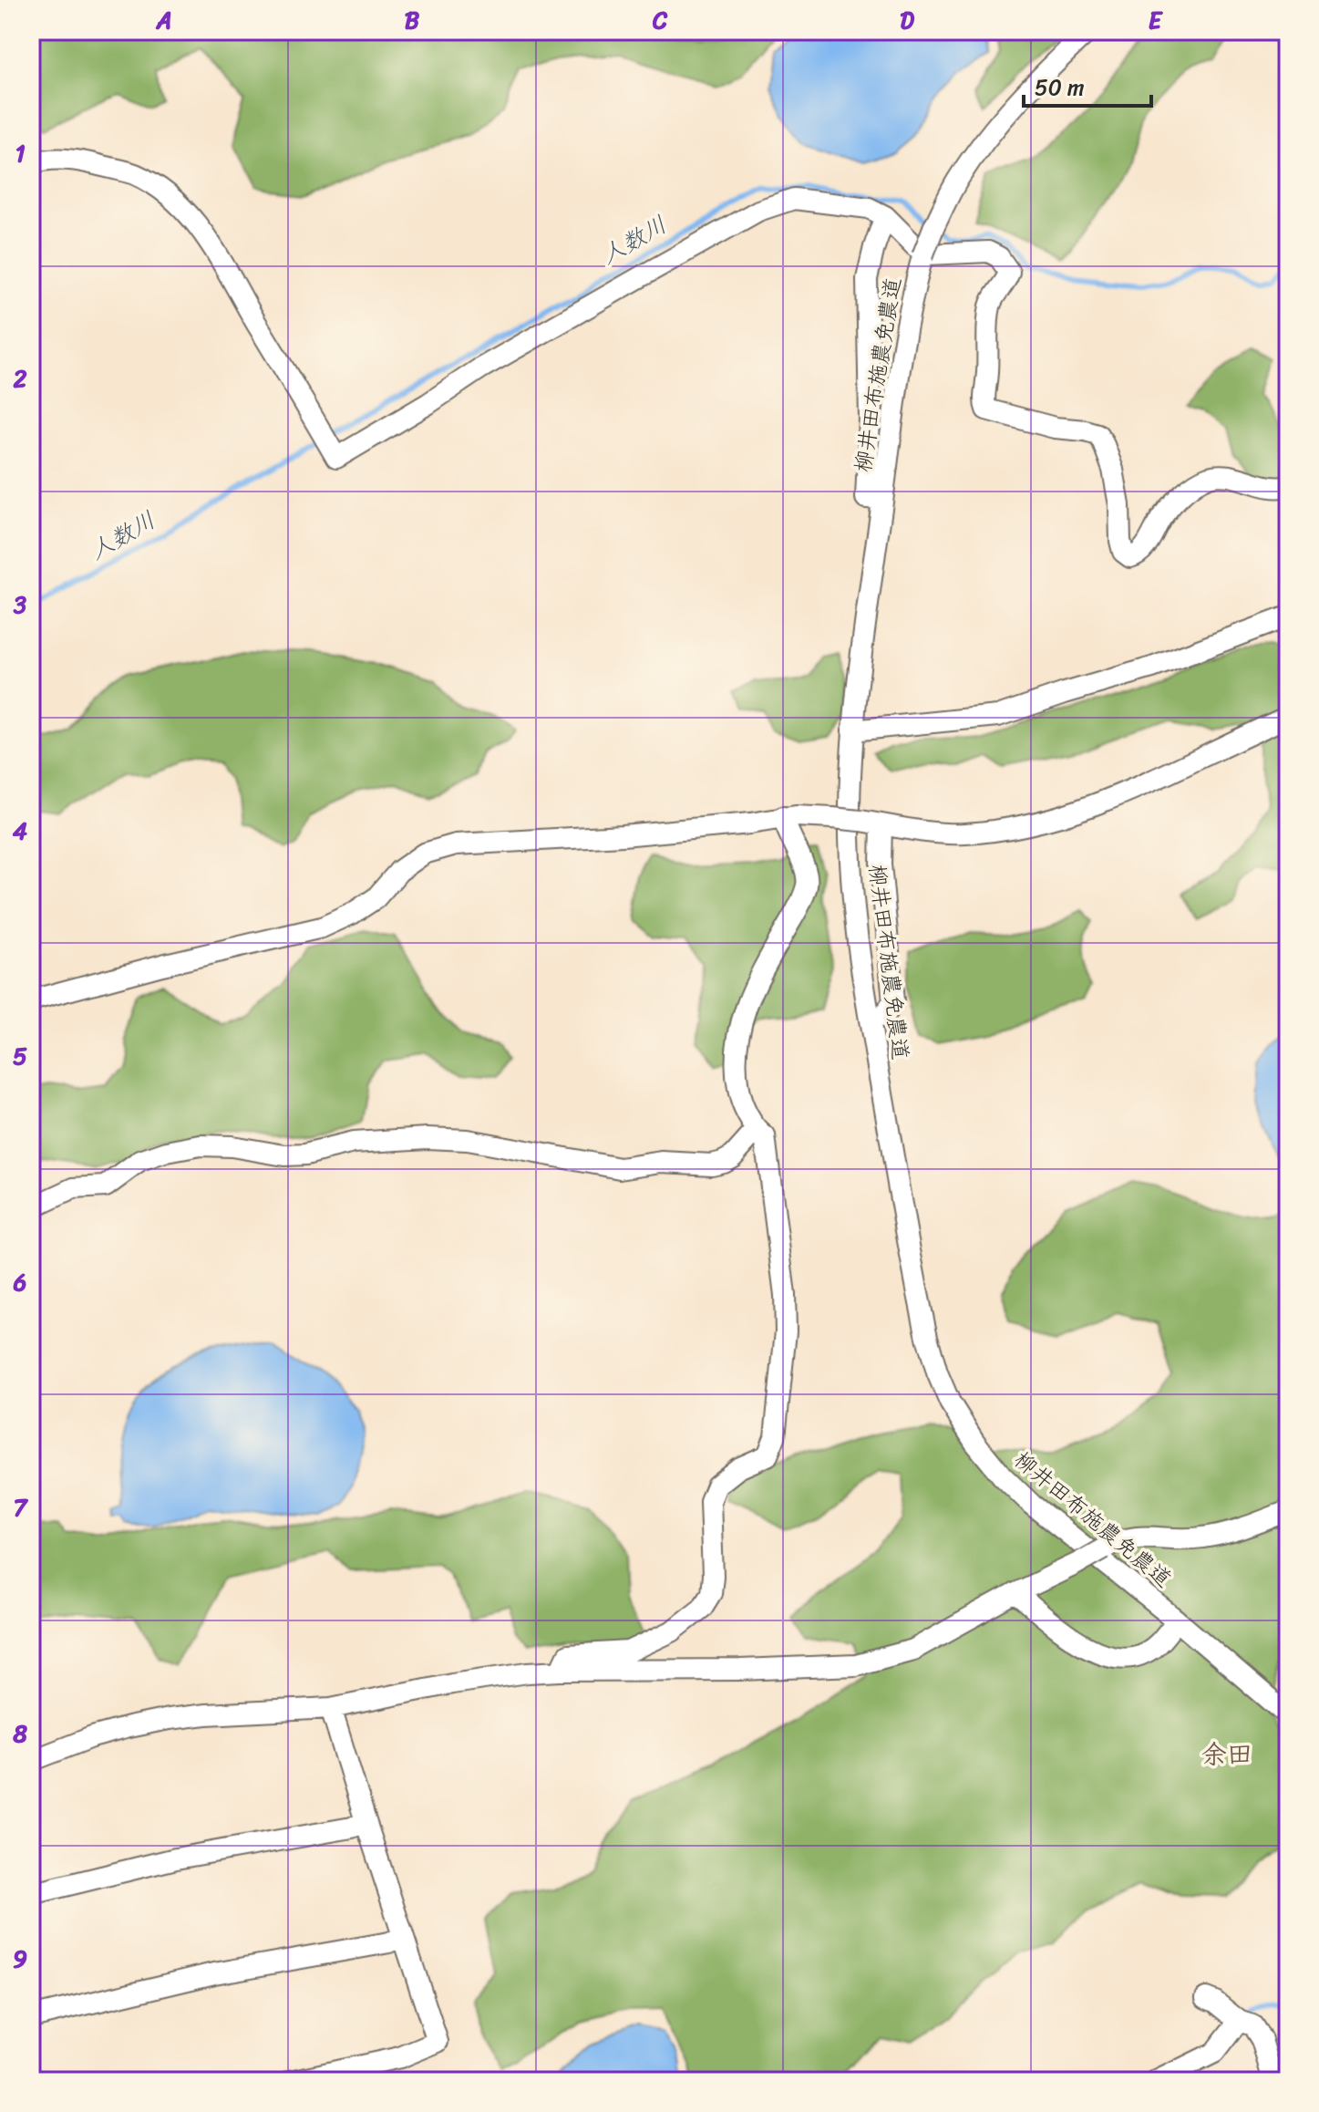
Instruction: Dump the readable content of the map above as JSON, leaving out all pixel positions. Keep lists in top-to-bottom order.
{
  "streets": {
    "street": ["柳井田布施農免農道"]
  },
  "districts": ["余田"],
  "water": ["人数川"],
  "scale_bar": "50 m",
  "grid": {
    "columns": [
      "A",
      "B",
      "C",
      "D",
      "E"
    ],
    "rows": [
      "1",
      "2",
      "3",
      "4",
      "5",
      "6",
      "7",
      "8",
      "9"
    ]
  }
}
